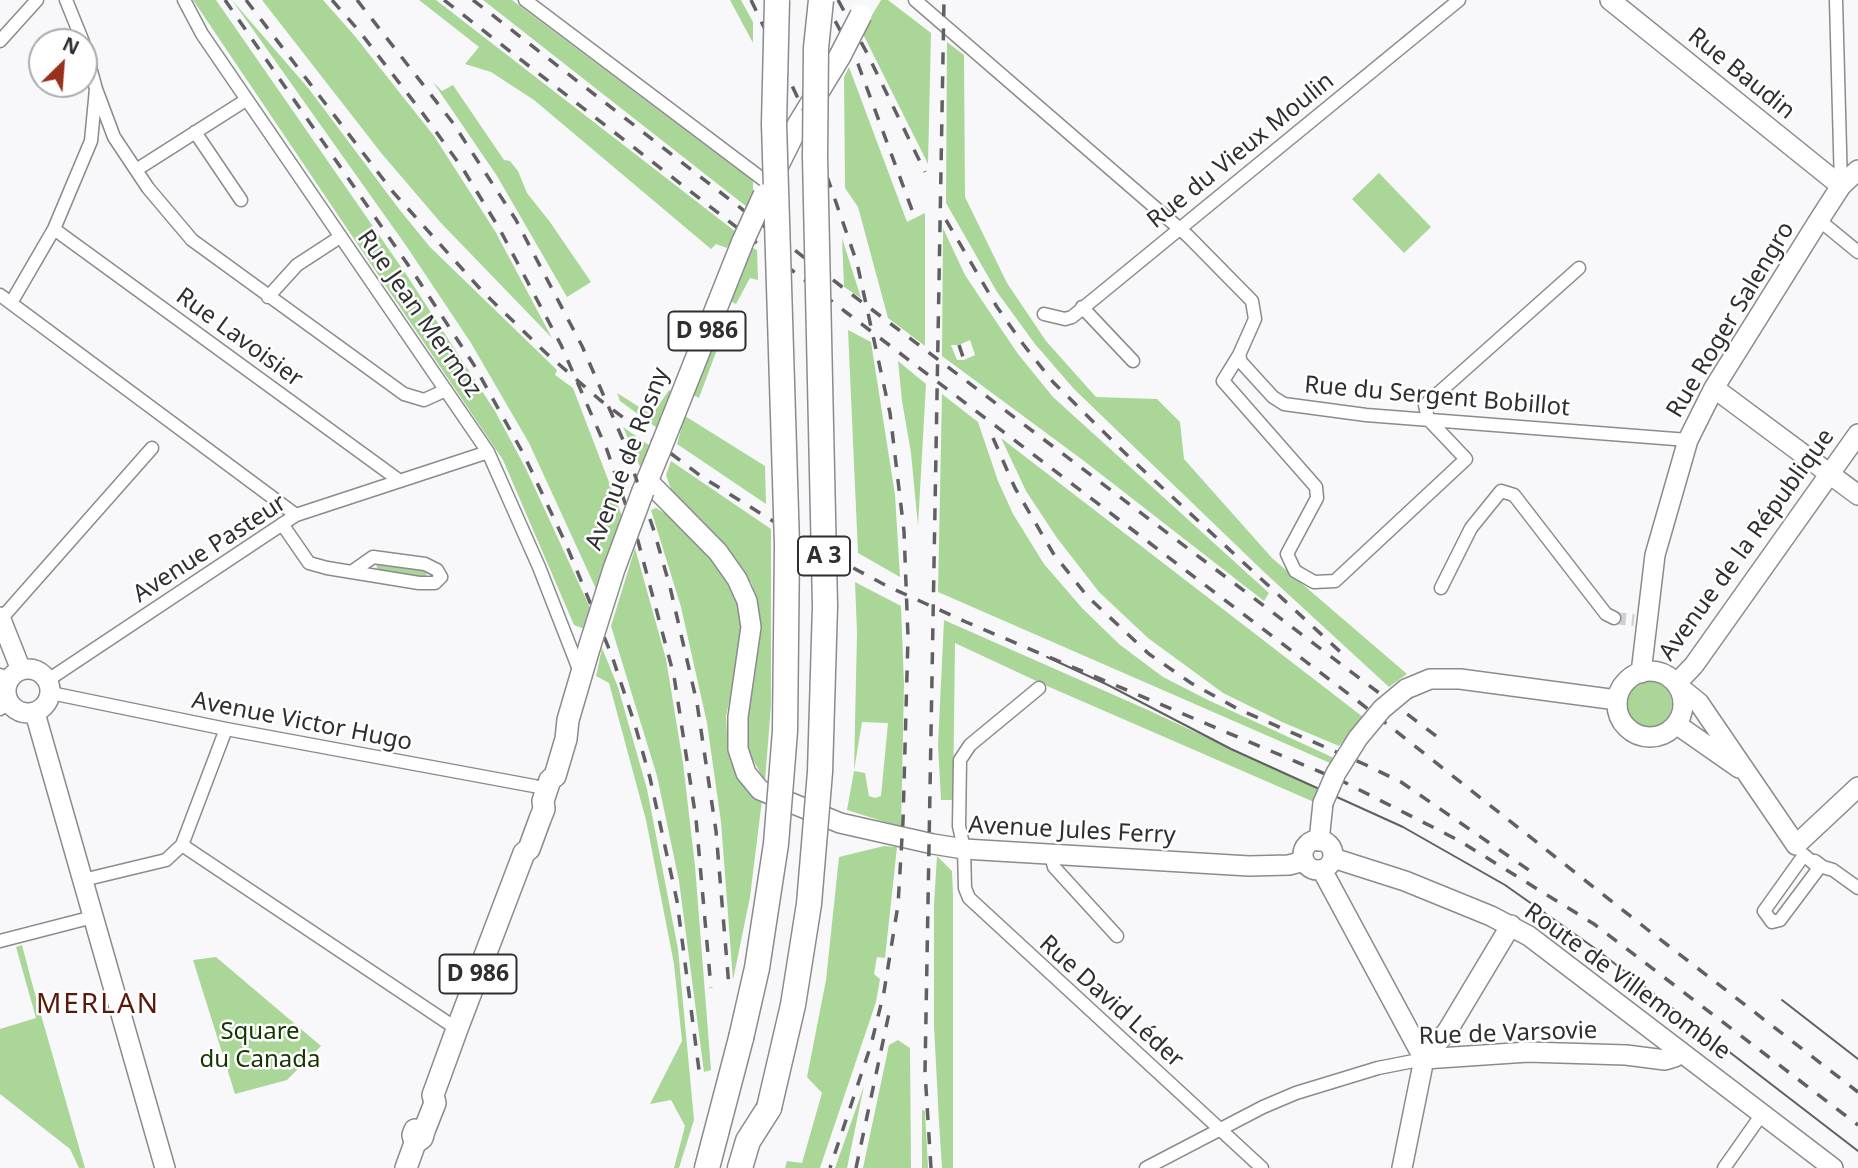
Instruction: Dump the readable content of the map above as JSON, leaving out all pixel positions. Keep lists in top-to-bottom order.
{
  "streets": {
    "highway": ["A 3"],
    "main road": ["D 986", "Avenue de Rosny"],
    "street": [
      "Rue Baudin",
      "Rue du Vieux Moulin",
      "Rue Jean Mermoz",
      "Rue Roger Salengro",
      "Rue Lavoisier",
      "Rue du Sergent Bobillot",
      "Avenue de la République",
      "Avenue Pasteur",
      "Avenue Victor Hugo",
      "Avenue Jules Ferry",
      "Route de Villemomble",
      "Rue David Léder",
      "Rue de Varsovie"
    ]
  },
  "crossings": [
    ["Rue Baudin", "Rue Roger Salengro"],
    ["Rue Jean Mermoz", "Avenue de Rosny"],
    ["Rue Jean Mermoz", "Avenue Pasteur"],
    ["Rue Roger Salengro", "Rue du Sergent Bobillot"],
    ["Rue Roger Salengro", "Avenue de la République"],
    ["Rue Lavoisier", "Avenue Pasteur"],
    ["Avenue de Rosny", "Avenue Victor Hugo"],
    ["Avenue de Rosny", "Avenue Jules Ferry"],
    ["Avenue Pasteur", "Avenue Victor Hugo"],
    ["Avenue Jules Ferry", "Route de Villemomble"],
    ["Avenue Jules Ferry", "Rue David Léder"],
    ["Route de Villemomble", "Rue de Varsovie"],
    ["Rue David Léder", "Rue de Varsovie"]
  ],
  "districts": ["MERLAN"],
  "parks": ["Square du Canada"],
  "north": "top right"
}
